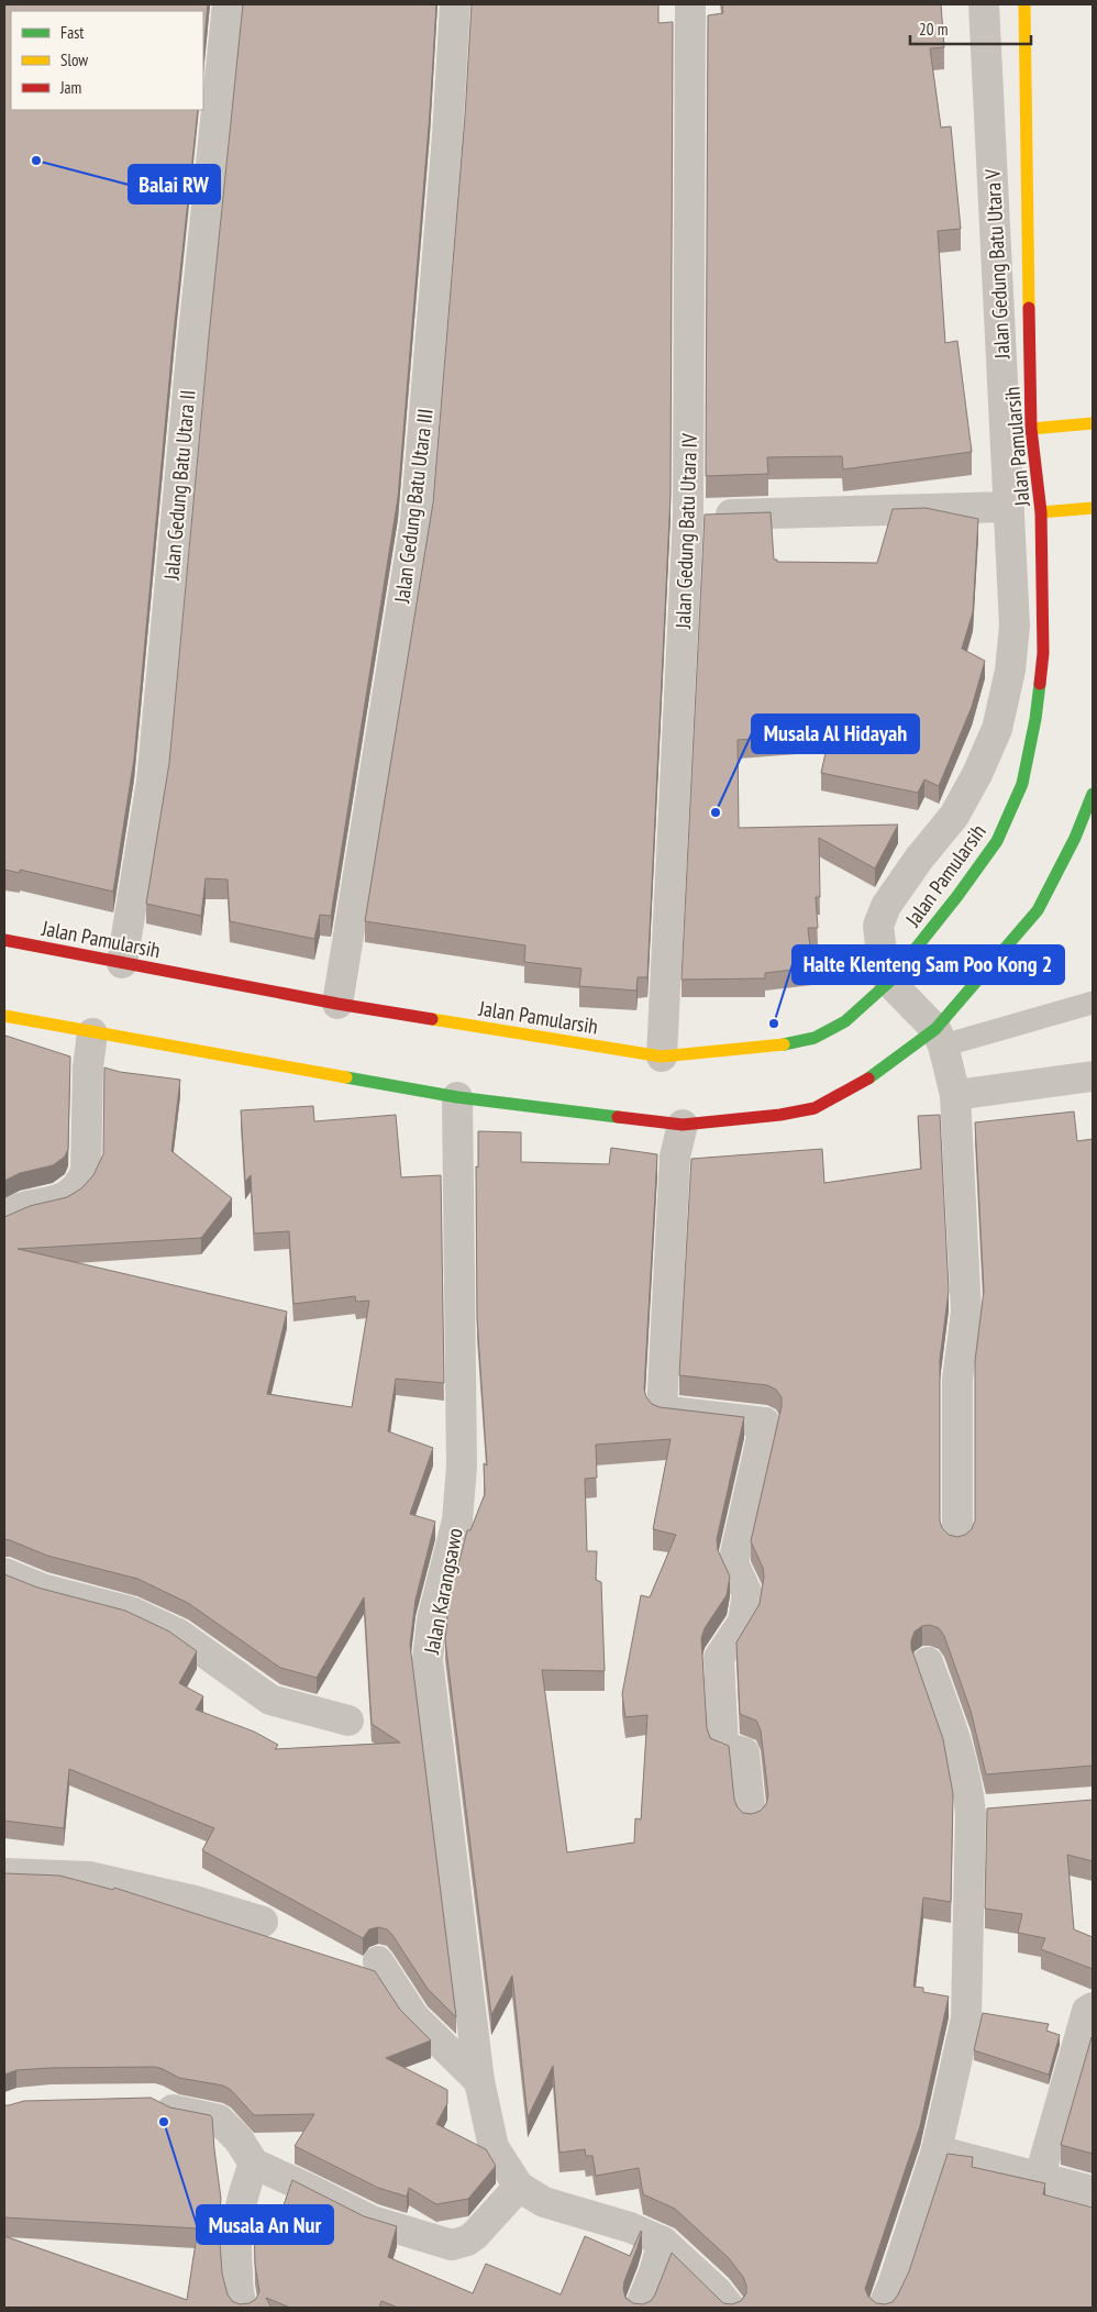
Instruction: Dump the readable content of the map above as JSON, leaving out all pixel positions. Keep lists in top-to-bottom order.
{
  "streets": {
    "main road": ["Jalan Pamularsih"],
    "street": [
      "Jalan Gedung Batu Utara V",
      "Jalan Gedung Batu Utara II",
      "Jalan Gedung Batu Utara III",
      "Jalan Gedung Batu Utara IV",
      "Jalan Karangsawo"
    ]
  },
  "crossings": [
    ["Jalan Gedung Batu Utara V", "Jalan Pamularsih"],
    ["Jalan Pamularsih", "Jalan Gedung Batu Utara II"],
    ["Jalan Pamularsih", "Jalan Gedung Batu Utara III"],
    ["Jalan Pamularsih", "Jalan Gedung Batu Utara IV"]
  ],
  "places": [
    "Balai RW",
    "Musala Al Hidayah",
    "Halte Klenteng Sam Poo Kong 2",
    "Musala An Nur"
  ],
  "legend": ["Fast", "Slow", "Jam"],
  "scale_bar": "20 m"
}
